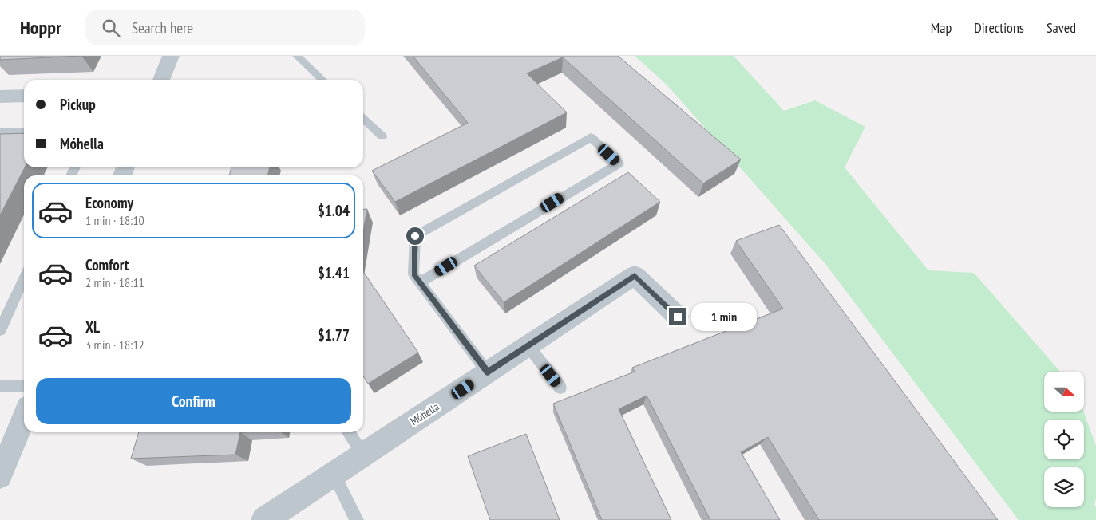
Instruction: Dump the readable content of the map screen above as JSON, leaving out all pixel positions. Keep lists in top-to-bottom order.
{
  "streets": {
    "street": ["Móhella"]
  },
  "north": "right",
  "page": {
    "header": "Hoppr",
    "search": "Search here",
    "nav": ["Map", "Directions", "Saved"],
    "banner": ["Pickup", "Móhella"],
    "list": [
      {
        "name": "Economy",
        "note": "1 min · 18:10",
        "value": "$1.04"
      },
      {
        "name": "Comfort",
        "note": "2 min · 18:11",
        "value": "$1.41"
      },
      {
        "name": "XL",
        "note": "3 min · 18:12",
        "value": "$1.77"
      }
    ],
    "bubble": "1 min",
    "buttons": "Confirm"
  }
}
